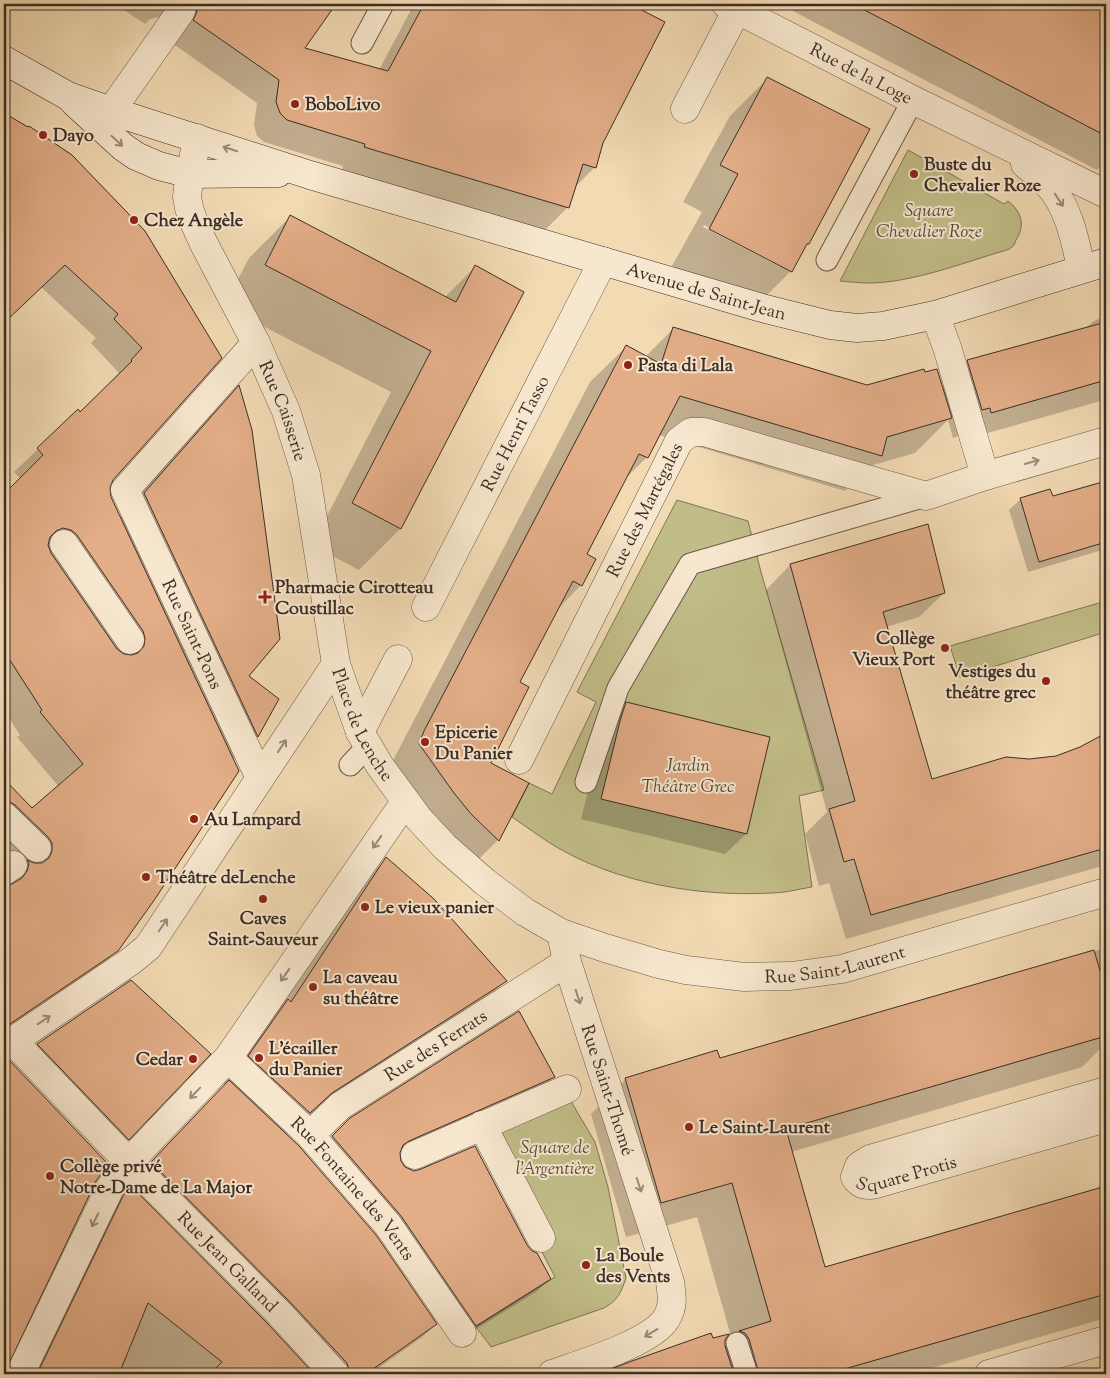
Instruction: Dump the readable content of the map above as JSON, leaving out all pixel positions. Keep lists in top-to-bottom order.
{
  "streets": {
    "street": [
      "Rue de la Loge",
      "Avenue de Saint-Jean",
      "Rue Caisserie",
      "Rue Henri Tasso",
      "Rue des Martégales",
      "Rue Saint-Pons",
      "Place de Lenche",
      "Rue Saint-Laurent",
      "Rue des Ferrats",
      "Rue Saint-Thomé",
      "Square Protis",
      "Rue Fontaine des Vents",
      "Rue Jean Galland"
    ]
  },
  "crossings": [
    ["Rue de la Loge", "Avenue de Saint-Jean"],
    ["Avenue de Saint-Jean", "Rue Caisserie"],
    ["Avenue de Saint-Jean", "Rue Henri Tasso"],
    ["Rue Caisserie", "Rue Saint-Pons"],
    ["Rue Caisserie", "Place de Lenche"],
    ["Rue Saint-Pons", "Place de Lenche"],
    ["Place de Lenche", "Rue Fontaine des Vents"],
    ["Place de Lenche", "Rue Jean Galland"],
    ["Rue Saint-Laurent", "Rue Saint-Thomé"],
    ["Rue des Ferrats", "Rue Saint-Thomé"],
    ["Rue des Ferrats", "Rue Fontaine des Vents"]
  ],
  "one_way": ["Rue Saint-Thomé"],
  "parks": ["Square Chevalier Roze", "Jardin Théâtre Grec", "Square de l'Argentière"],
  "places": {
    "other": [
      "BoboLivo",
      "Dayo",
      "Buste du Chevalier Roze",
      "Chez Angèle",
      "Pasta di Lala",
      "Collège Vieux Port",
      "Vestiges du théâtre grec",
      "Epicerie Du Panier",
      "Au Lampard",
      "Théâtre deLenche",
      "Caves Saint-Sauveur",
      "Le vieux panier",
      "La caveau su théâtre",
      "L'écailler du Panier",
      "Cedar",
      "Le Saint-Laurent",
      "Collège privé Notre-Dame de La Major",
      "La Boule des Vents"
    ],
    "health": ["Pharmacie Cirotteau Coustillac"]
  }
}
